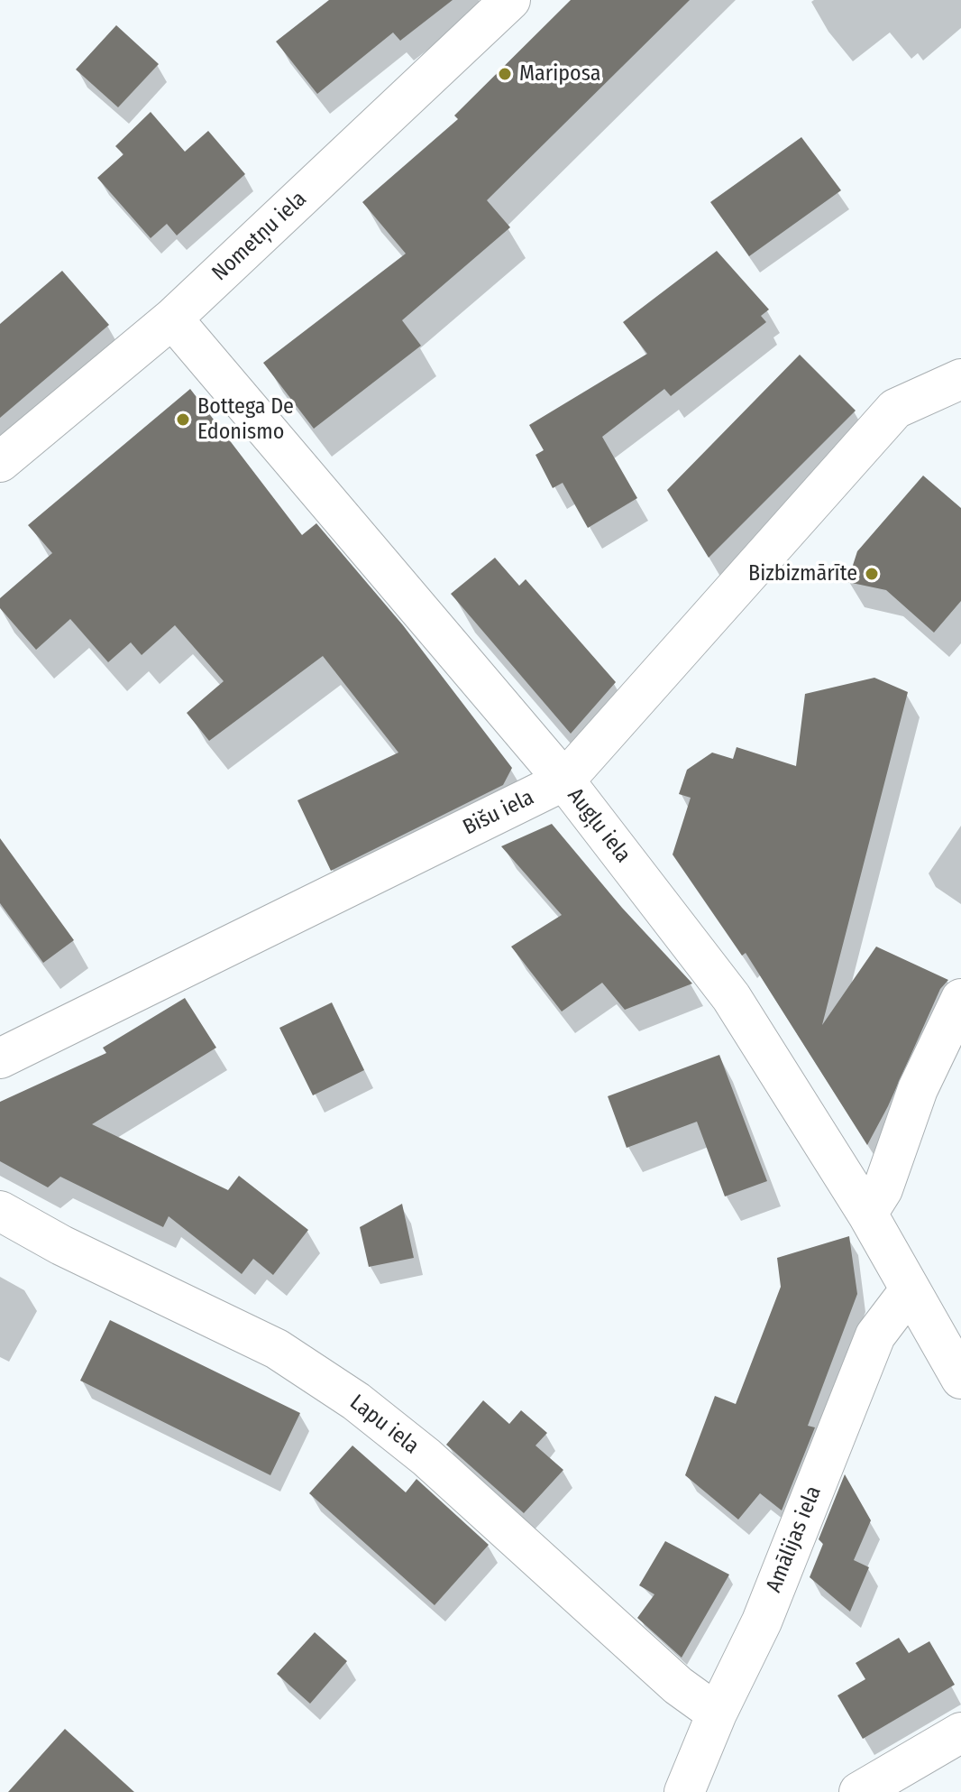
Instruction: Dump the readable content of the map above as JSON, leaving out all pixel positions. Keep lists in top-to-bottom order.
{
  "streets": {
    "street": [
      "Nometņu iela",
      "Bišu iela",
      "Augļu iela",
      "Lapu iela",
      "Amālijas iela"
    ]
  },
  "crossings": [
    ["Nometņu iela", "Augļu iela"],
    ["Bišu iela", "Augļu iela"],
    ["Augļu iela", "Amālijas iela"],
    ["Lapu iela", "Amālijas iela"]
  ],
  "places": ["Mariposa", "Bottega De Edonismo", "Bizbizmārīte"]
}
